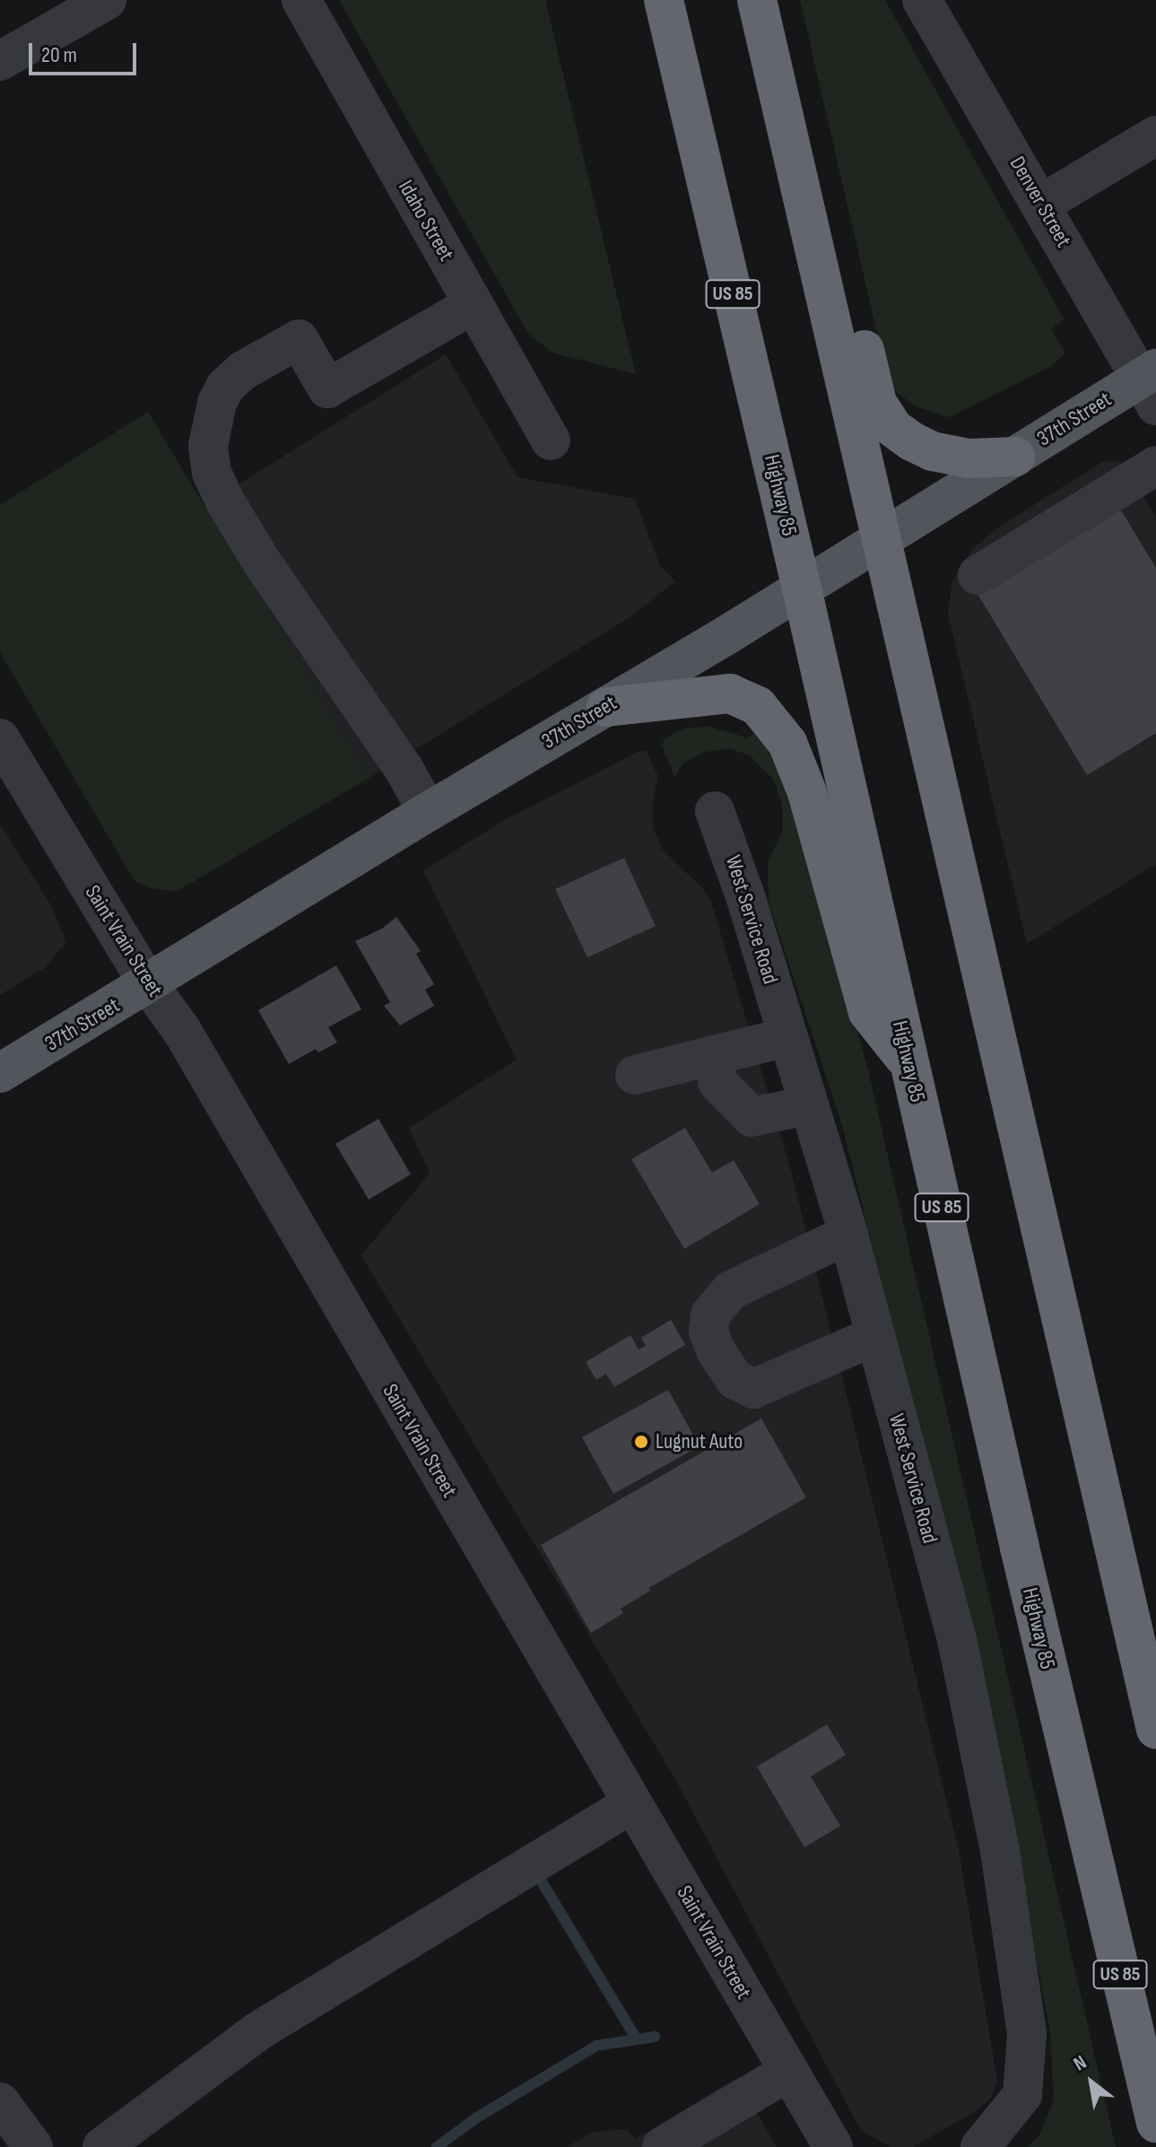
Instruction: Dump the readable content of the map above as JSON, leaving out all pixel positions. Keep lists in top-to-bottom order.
{
  "streets": {
    "highway": ["US 85", "Highway 85"],
    "main road": ["37th Street"],
    "street": [
      "Denver Street",
      "Idaho Street",
      "West Service Road",
      "Saint Vrain Street"
    ]
  },
  "crossings": [
    ["Denver Street", "37th Street"],
    ["37th Street", "Highway 85"],
    ["37th Street", "Saint Vrain Street"]
  ],
  "places": ["Lugnut Auto"],
  "scale_bar": "20 m",
  "north": "top left"
}
